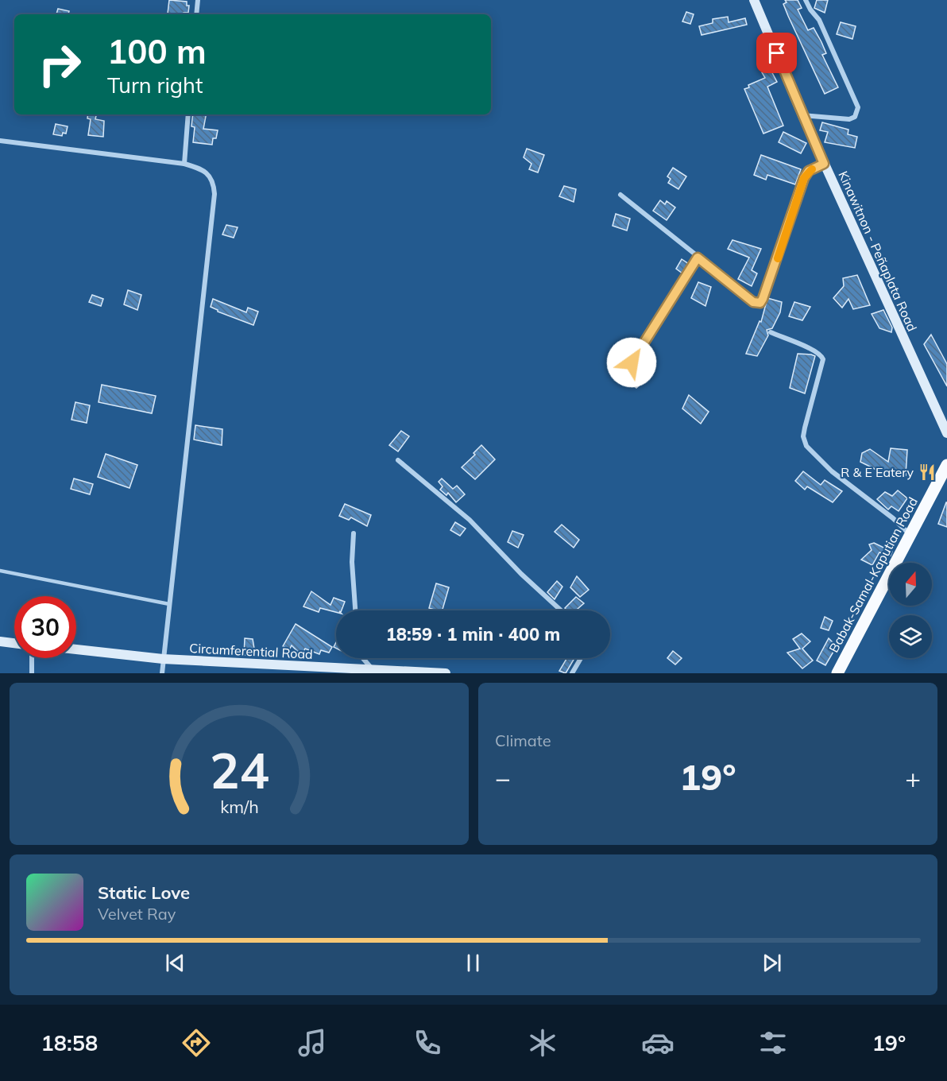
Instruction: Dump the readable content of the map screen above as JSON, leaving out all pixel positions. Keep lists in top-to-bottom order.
{
  "streets": {
    "main road": ["Babak-Samal-Kaputian Road"],
    "street": ["Kinawitnon - Peñaplata Road", "Circumferential Road"]
  },
  "places": {
    "restaurant": ["R & E Eatery"]
  },
  "north": "top",
  "page": {
    "turn": ["100 m", "Turn right"],
    "limit": "30",
    "trip": "18:59 · 1 min · 400 m",
    "tile": "Climate",
    "heat": ["−", "19°", "+"],
    "song": ["Static Love", "Velvet Ray"],
    "tabs": ["18:58", "19°"],
    "gauge": ["24", "km/h"]
  }
}
